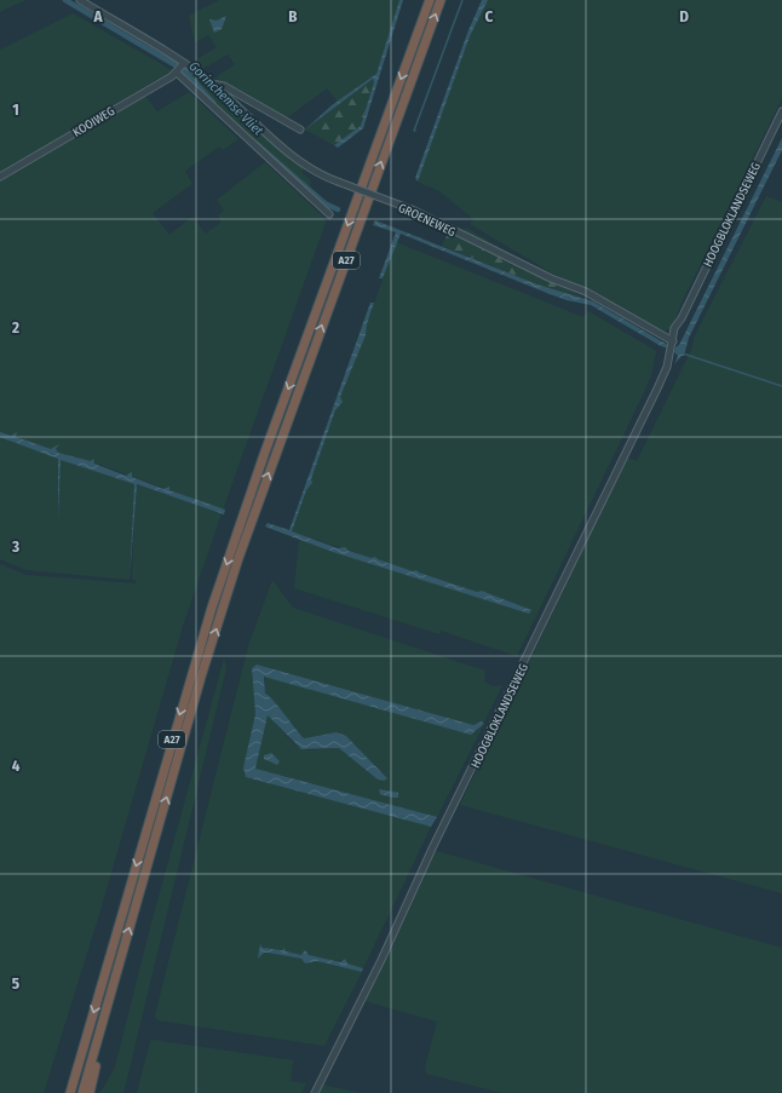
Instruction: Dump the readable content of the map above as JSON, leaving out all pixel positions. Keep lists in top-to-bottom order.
{
  "streets": {
    "highway": ["A27"],
    "street": ["KOOIWEG", "HOOGBLOKLANDSEWEG", "GROENEWEG"]
  },
  "crossings": [
    ["KOOIWEG", "GROENEWEG"],
    ["HOOGBLOKLANDSEWEG", "GROENEWEG"]
  ],
  "water": ["Gorinchemse Vliet"],
  "grid": {
    "columns": [
      "A",
      "B",
      "C",
      "D"
    ],
    "rows": [
      "1",
      "2",
      "3",
      "4",
      "5"
    ]
  }
}
